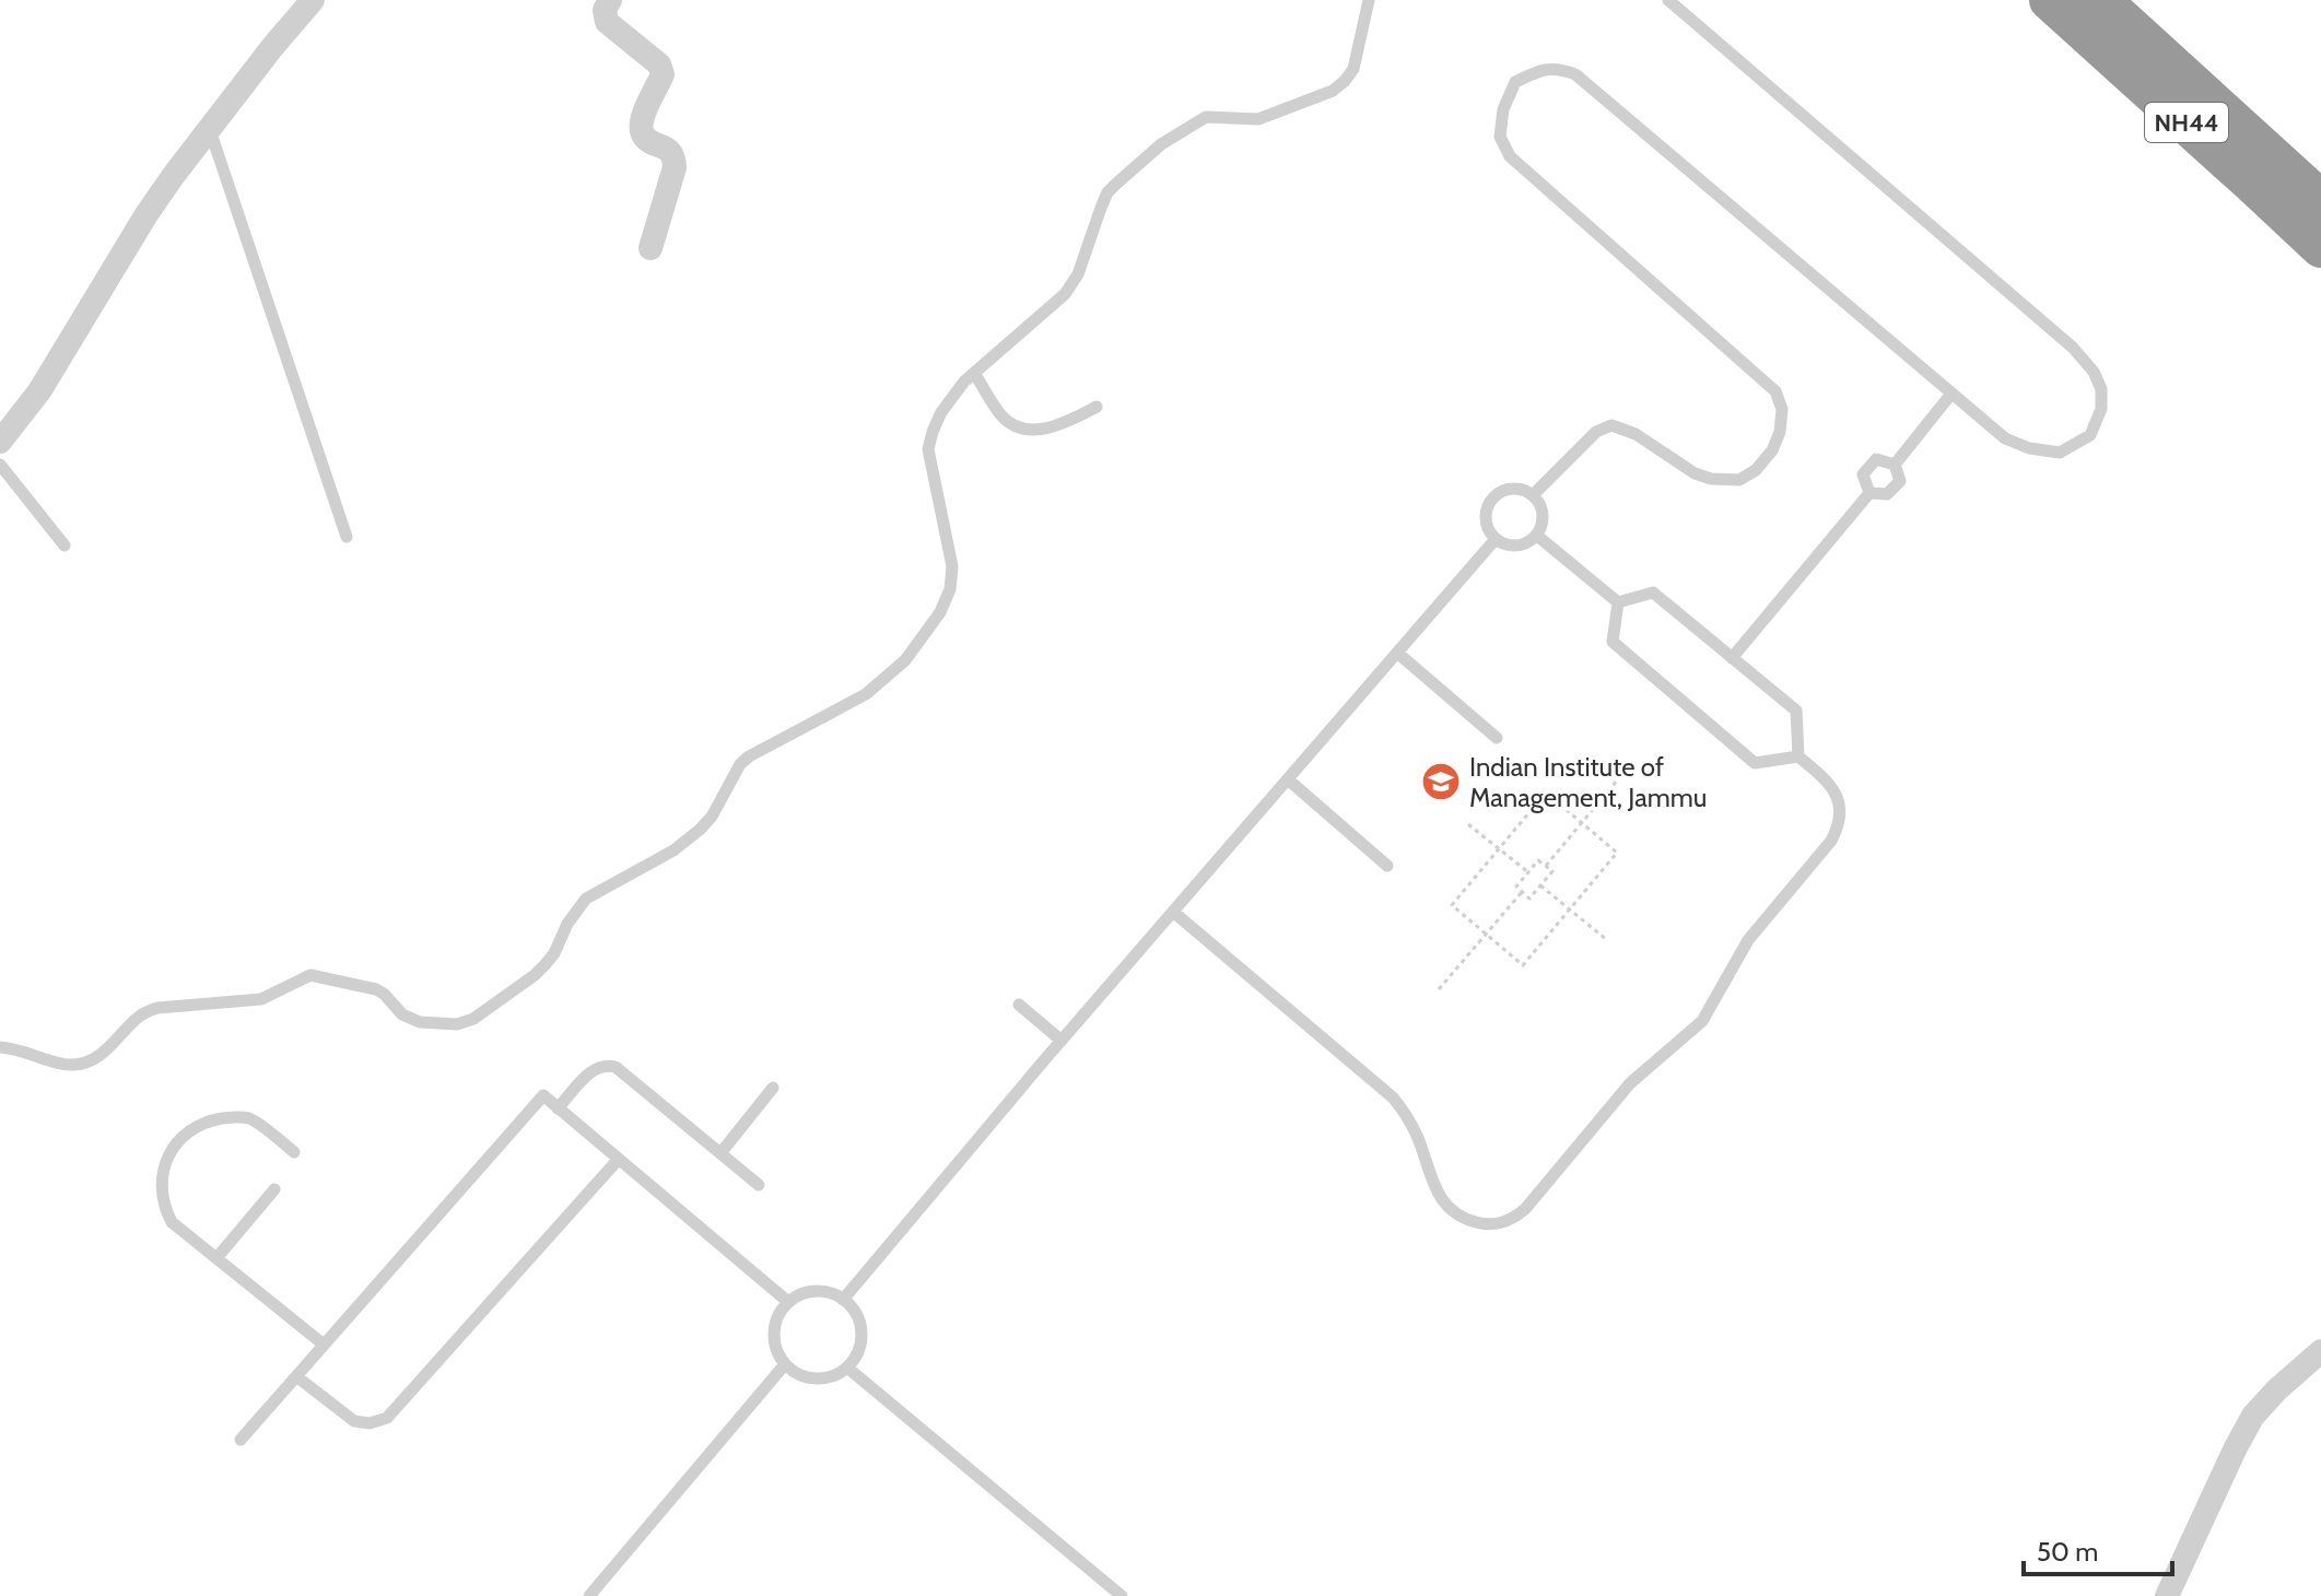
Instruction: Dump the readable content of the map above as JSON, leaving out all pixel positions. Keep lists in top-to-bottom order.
{
  "streets": {
    "highway": ["NH44"]
  },
  "places": {
    "school or university": ["Indian Institute of Management, Jammu"]
  },
  "scale_bar": "50 m"
}
